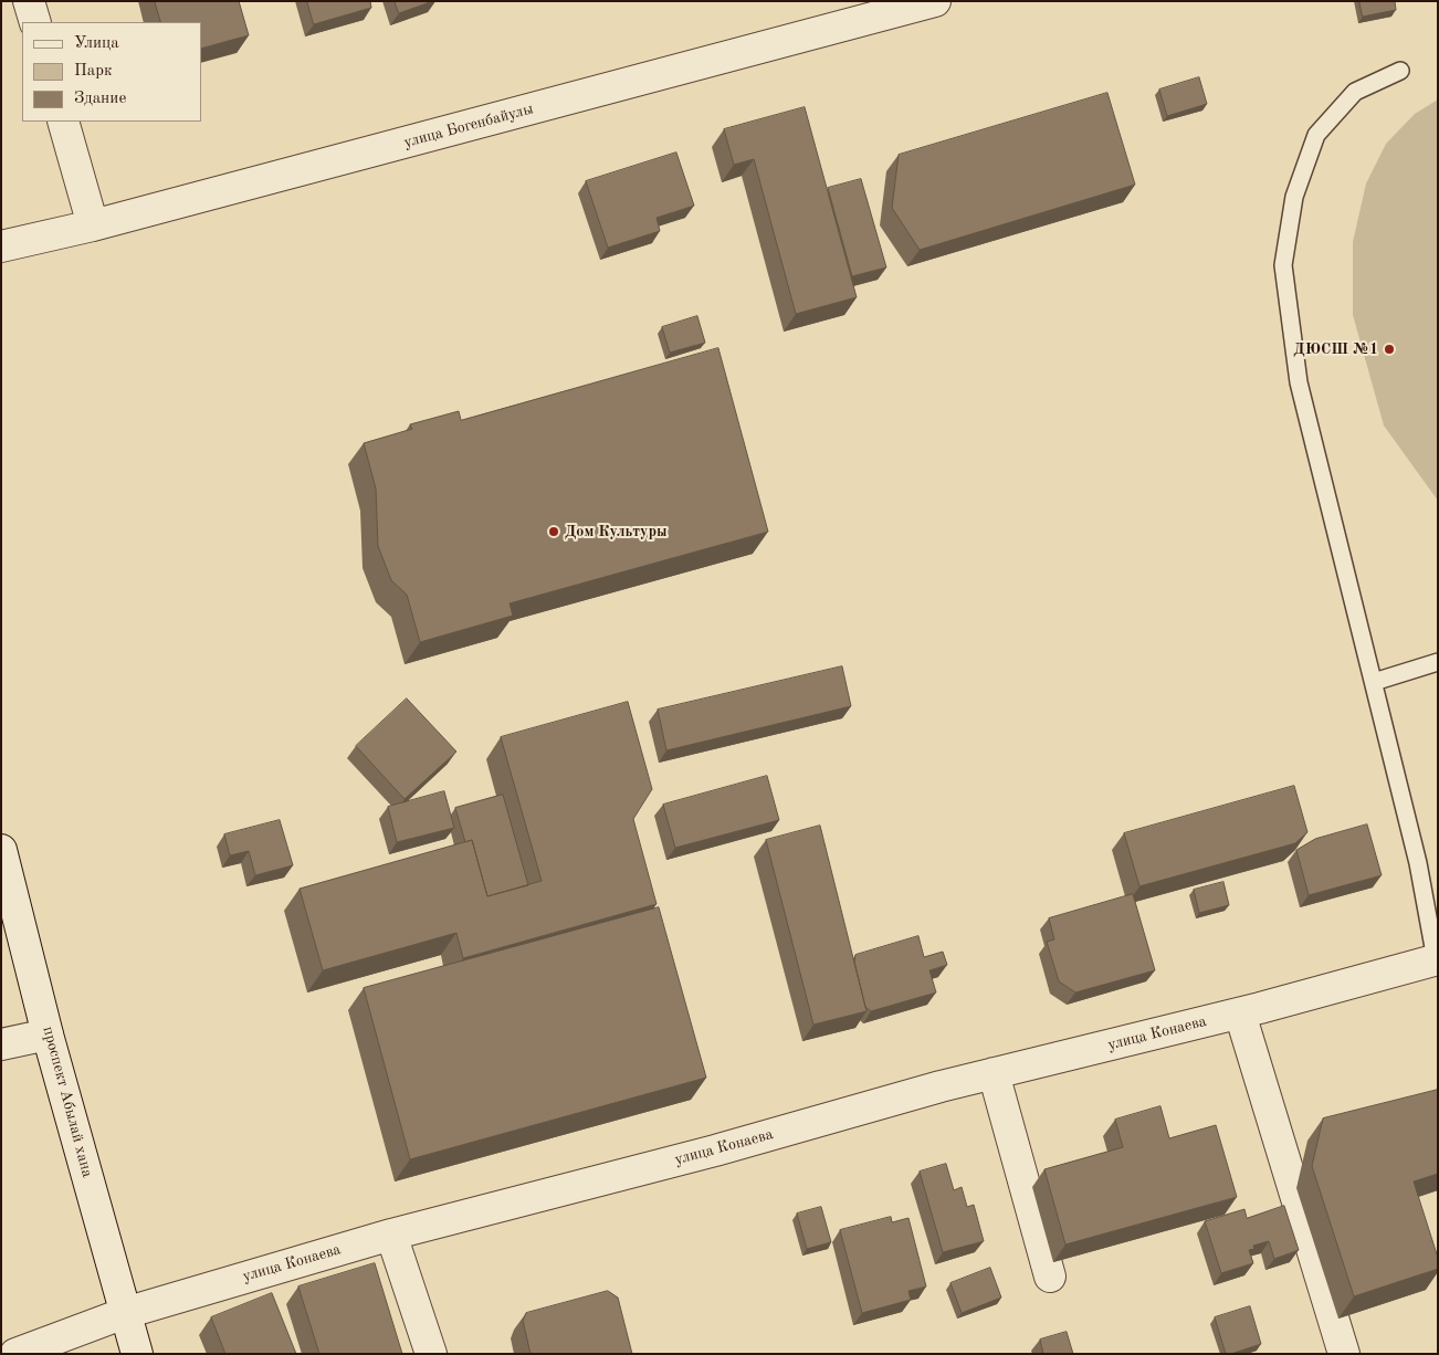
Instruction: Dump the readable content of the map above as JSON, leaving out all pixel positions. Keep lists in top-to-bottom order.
{
  "streets": {
    "street": ["улица Богенбайулы", "улица Конаева", "проспект Абылай хана"]
  },
  "crossings": [
    ["улица Конаева", "проспект Абылай хана"]
  ],
  "places": ["ДЮСШ №1", "Дом Культуры"],
  "legend": ["Улица", "Парк", "Здание"]
}
